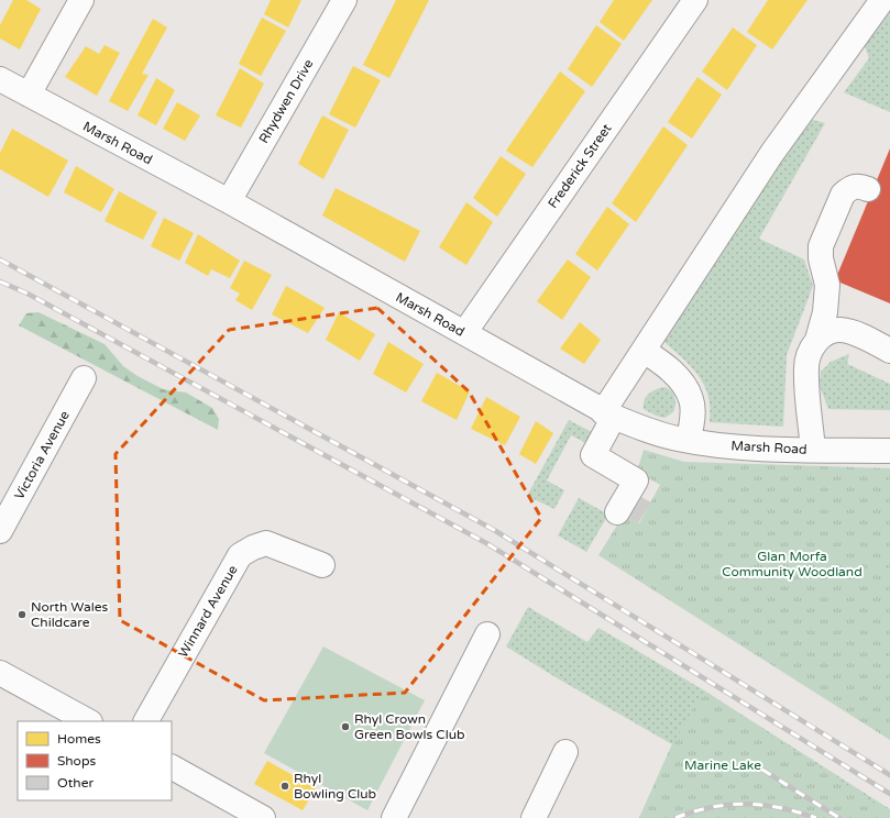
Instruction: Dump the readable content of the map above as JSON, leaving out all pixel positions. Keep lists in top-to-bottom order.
{
  "streets": {
    "street": [
      "Rhydwen Drive",
      "Marsh Road",
      "Frederick Street",
      "Victoria Avenue",
      "Winnard Avenue"
    ]
  },
  "crossings": [
    ["Rhydwen Drive", "Marsh Road"],
    ["Marsh Road", "Frederick Street"]
  ],
  "parks": ["Glan Morfa Community Woodland", "Marine Lake"],
  "places": ["North Wales Childcare", "Rhyl Crown Green Bowls Club", "Rhyl Bowling Club"],
  "legend": ["Homes", "Shops", "Other"]
}
